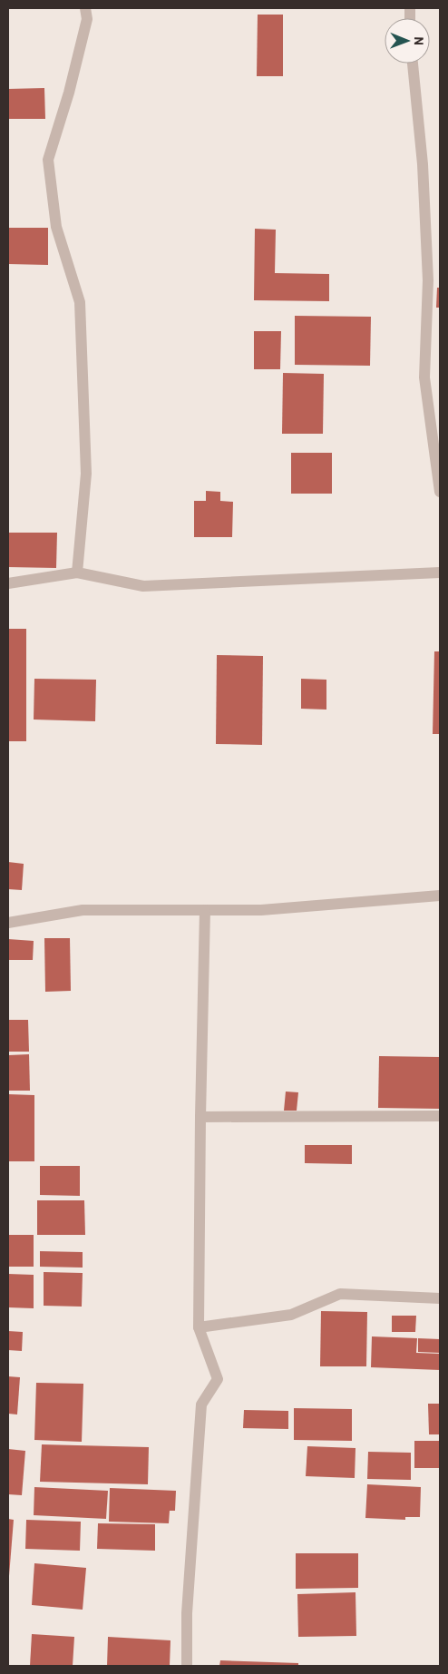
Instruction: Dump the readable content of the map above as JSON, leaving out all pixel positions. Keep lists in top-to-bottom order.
{
  "north": "right"
}
